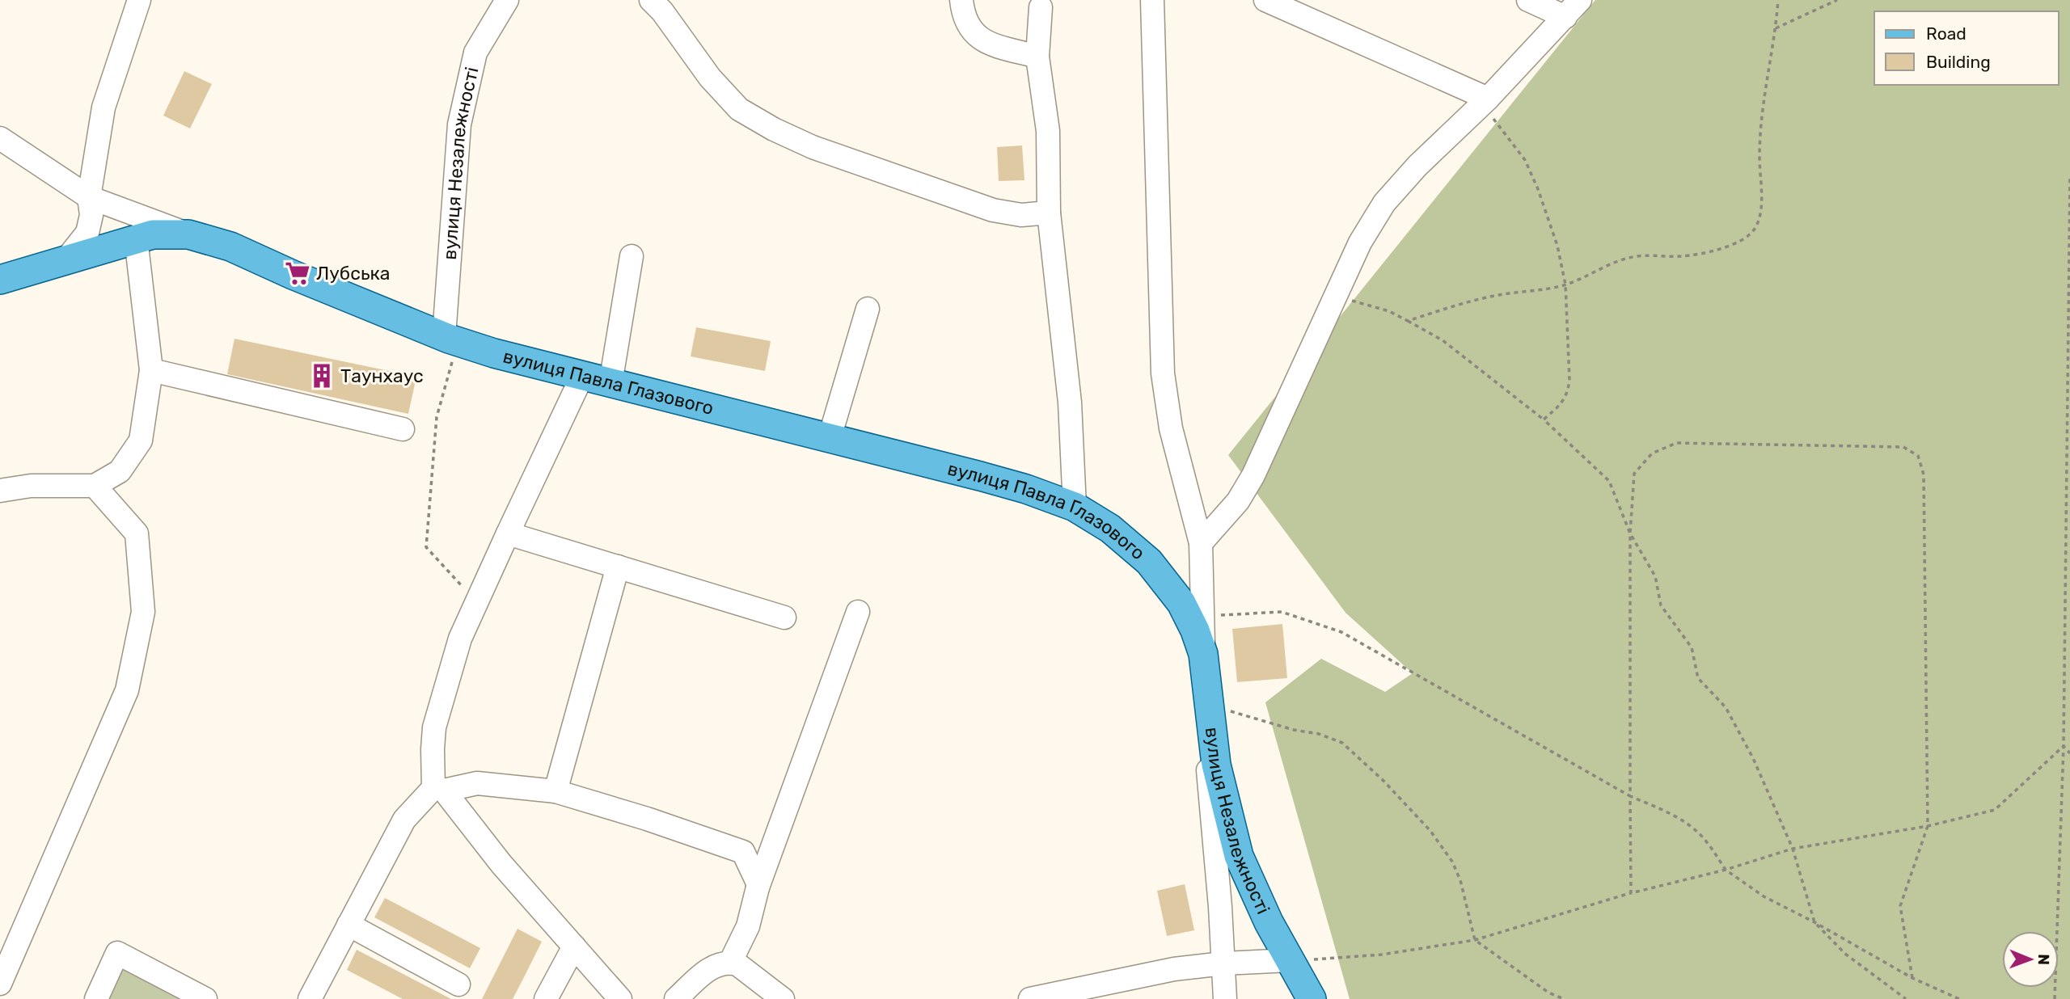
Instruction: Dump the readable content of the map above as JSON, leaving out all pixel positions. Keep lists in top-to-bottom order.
{
  "streets": {
    "main road": ["вулиця Незалежності", "вулиця Павла Глазового"]
  },
  "crossings": [
    ["вулиця Незалежності", "вулиця Павла Глазового"]
  ],
  "places": {
    "supermarket": ["Лубська"],
    "building": ["Таунхаус"]
  },
  "legend": ["Road", "Building"],
  "north": "right"
}
